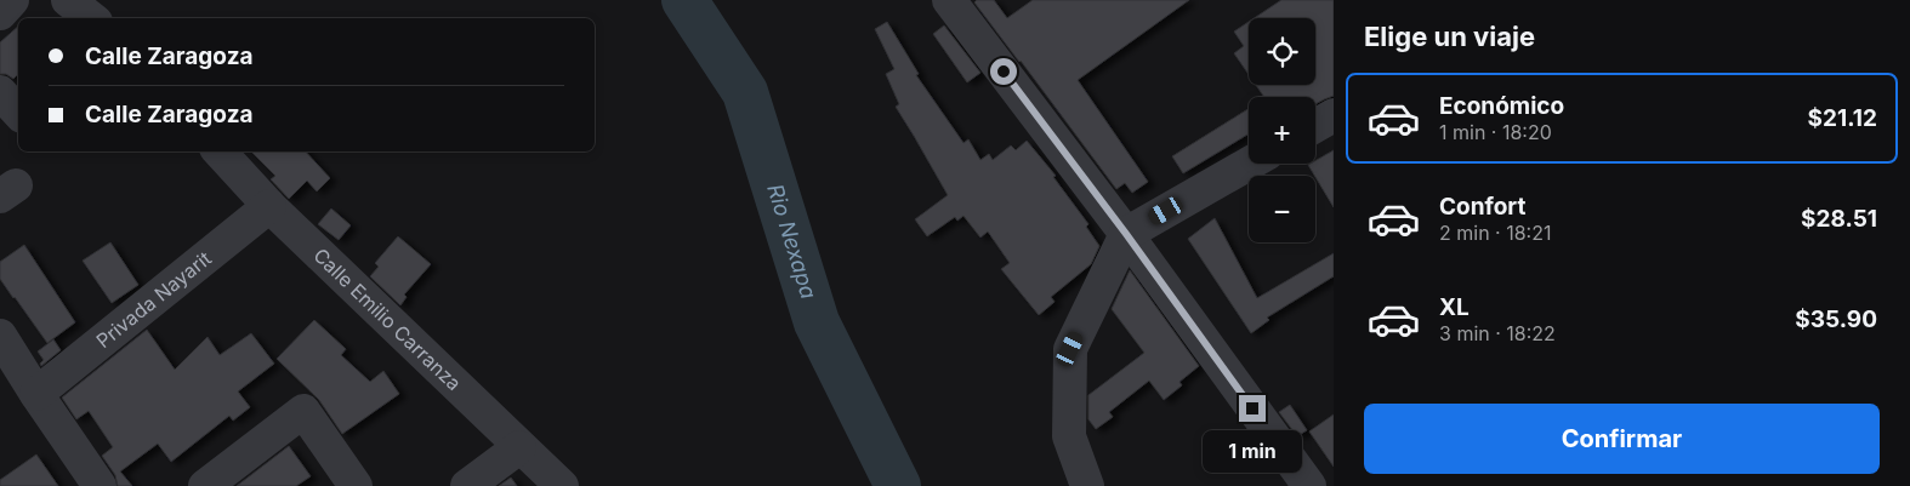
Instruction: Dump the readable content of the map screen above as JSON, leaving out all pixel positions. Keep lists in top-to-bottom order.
{
  "streets": {
    "street": ["Privada Nayarit", "Calle Emilio Carranza"]
  },
  "crossings": [
    ["Privada Nayarit", "Calle Emilio Carranza"]
  ],
  "water": ["Rio Nexapa"],
  "page": {
    "heading": "Elige un viaje",
    "map_buttons": ["+", "−"],
    "banner": ["Calle Zaragoza", "Calle Zaragoza"],
    "list": [
      {
        "name": "Económico",
        "note": "1 min · 18:20",
        "value": "$21.12"
      },
      {
        "name": "Confort",
        "note": "2 min · 18:21",
        "value": "$28.51"
      },
      {
        "name": "XL",
        "note": "3 min · 18:22",
        "value": "$35.90"
      }
    ],
    "buttons": "Confirmar",
    "bubble": "1 min"
  }
}
